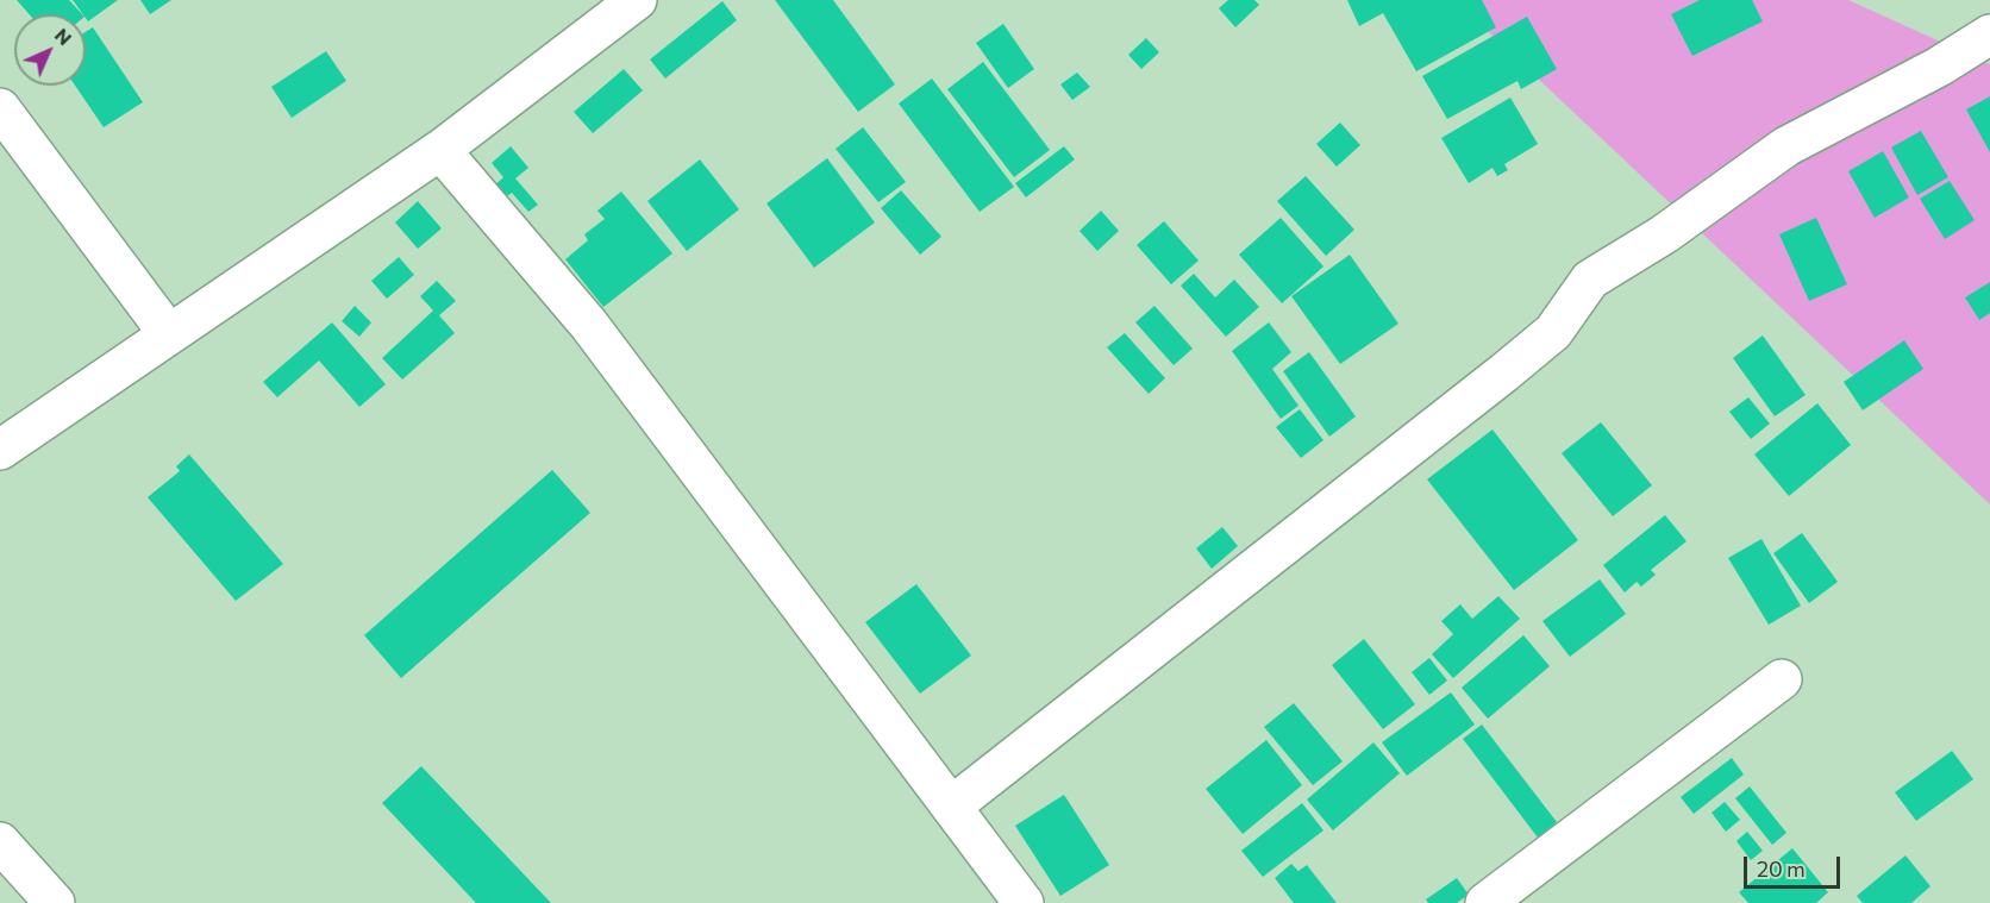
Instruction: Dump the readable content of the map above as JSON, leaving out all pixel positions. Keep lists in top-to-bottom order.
{
  "scale_bar": "20 m",
  "north": "top right"
}
